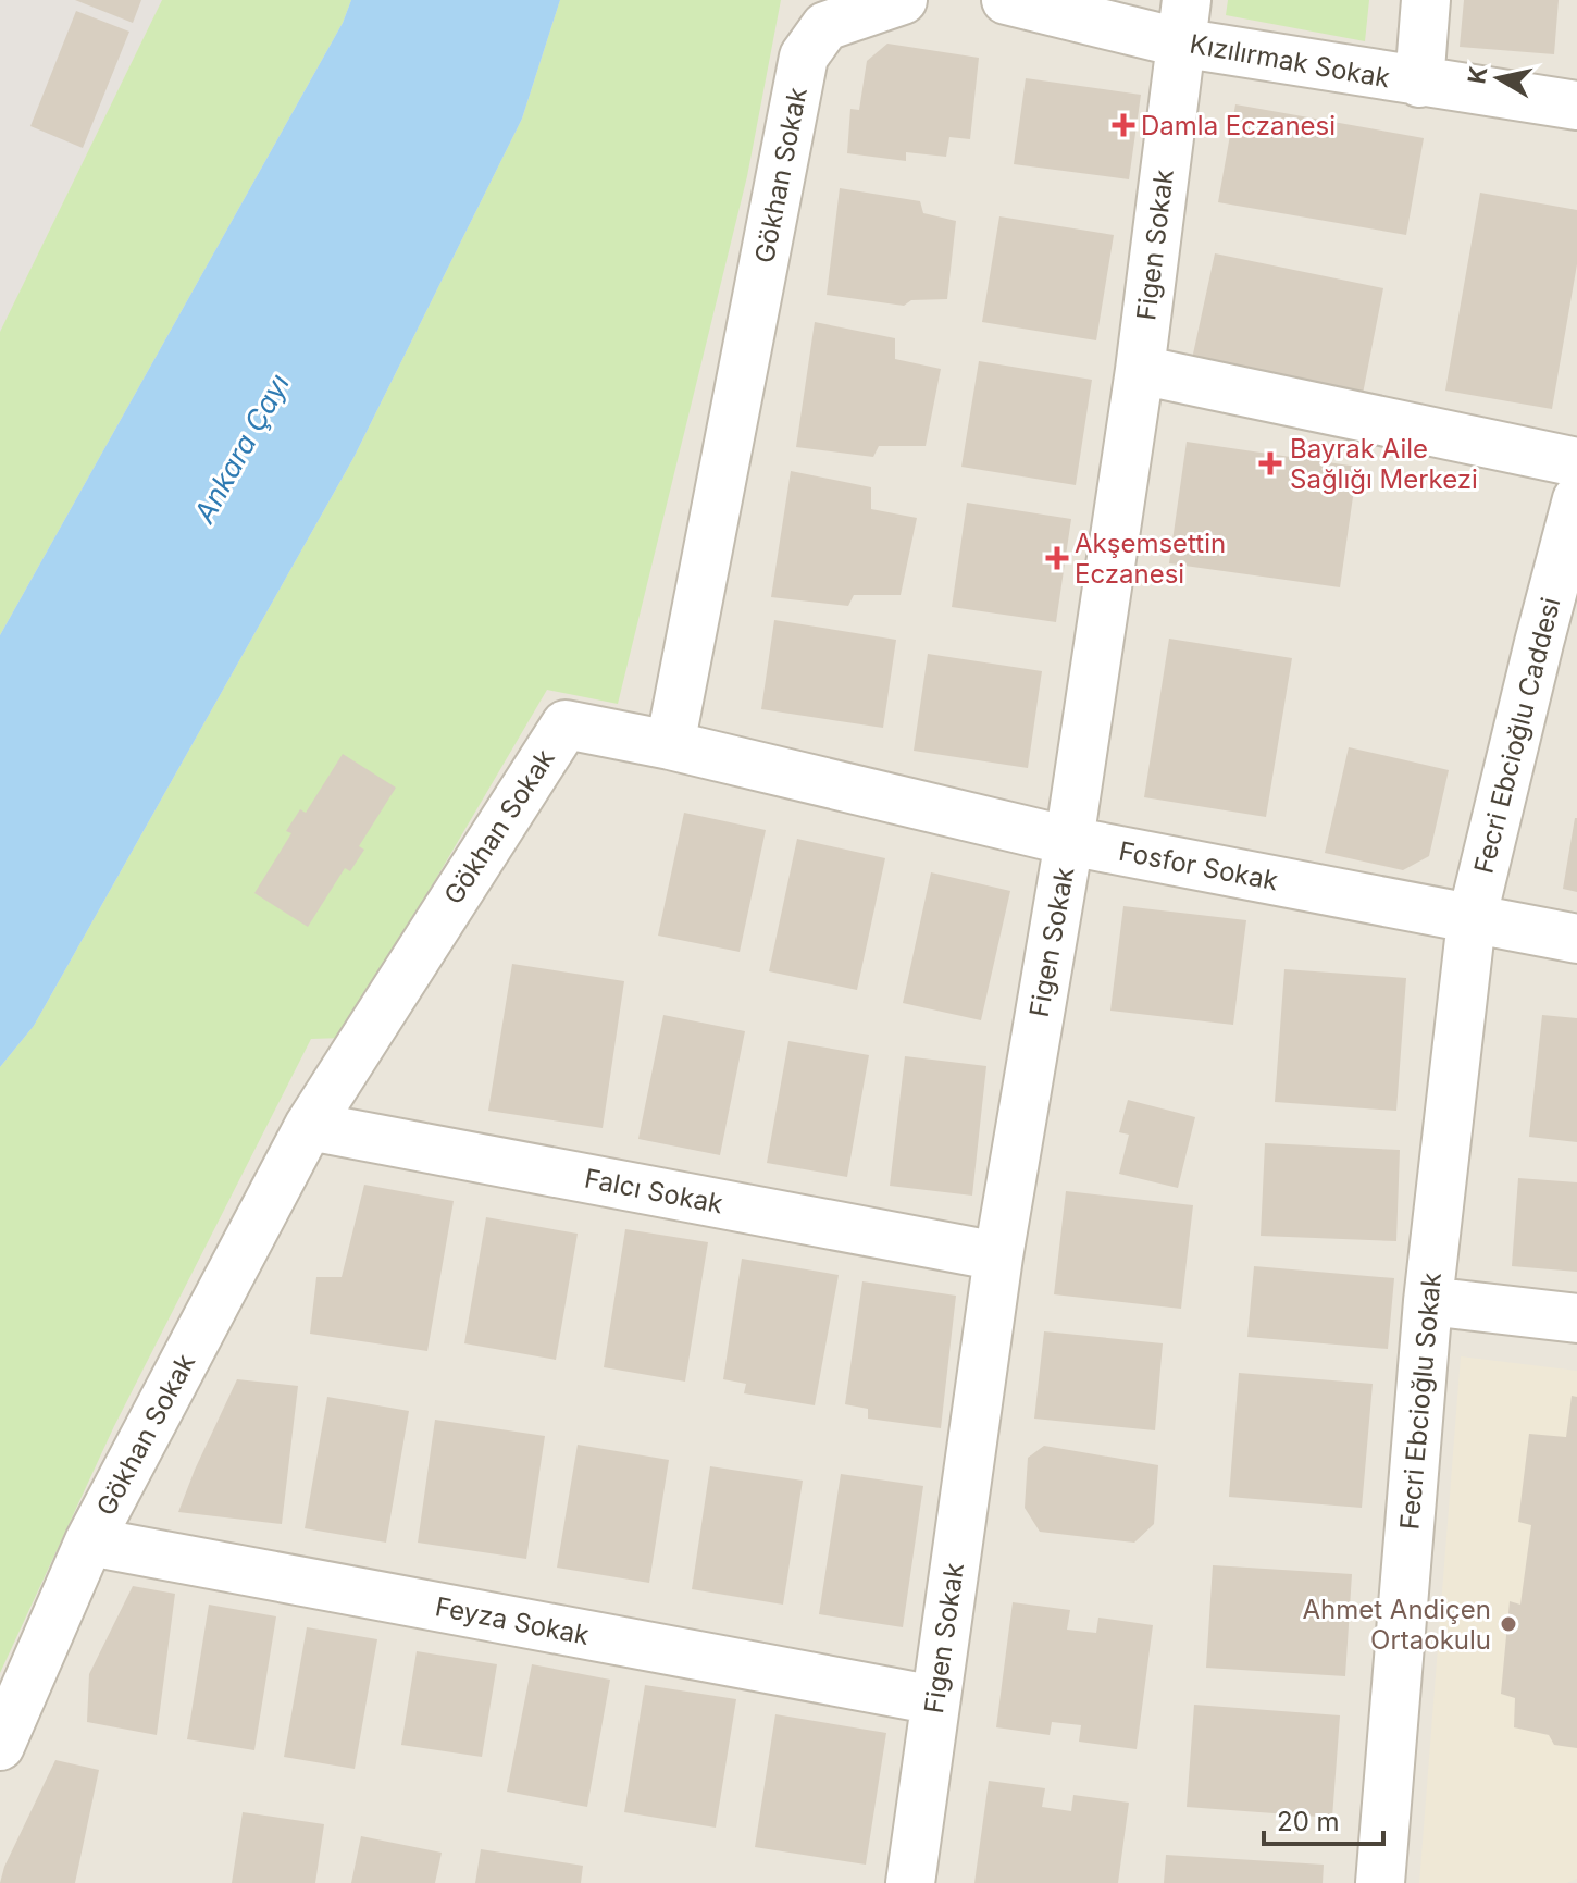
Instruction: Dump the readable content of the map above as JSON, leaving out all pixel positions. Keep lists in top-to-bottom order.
{
  "streets": {
    "street": [
      "Kızılırmak Sokak",
      "Gökhan Sokak",
      "Figen Sokak",
      "Fecri Ebcioğlu Caddesi",
      "Fosfor Sokak",
      "Falcı Sokak",
      "Fecri Ebcioğlu Sokak",
      "Feyza Sokak"
    ]
  },
  "crossings": [
    ["Kızılırmak Sokak", "Figen Sokak"],
    ["Gökhan Sokak", "Fosfor Sokak"],
    ["Gökhan Sokak", "Falcı Sokak"],
    ["Gökhan Sokak", "Feyza Sokak"],
    ["Figen Sokak", "Fosfor Sokak"],
    ["Figen Sokak", "Falcı Sokak"],
    ["Figen Sokak", "Feyza Sokak"],
    ["Fecri Ebcioğlu Caddesi", "Fosfor Sokak"],
    ["Fecri Ebcioğlu Caddesi", "Fecri Ebcioğlu Sokak"],
    ["Fosfor Sokak", "Fecri Ebcioğlu Sokak"]
  ],
  "water": ["Ankara Çayı"],
  "places": {
    "health": ["Damla Eczanesi", "Bayrak Aile Sağlığı Merkezi", "Akşemsettin Eczanesi"],
    "other": ["Ahmet Andiçen Ortaokulu"]
  },
  "scale_bar": "20 m",
  "north": "left"
}
